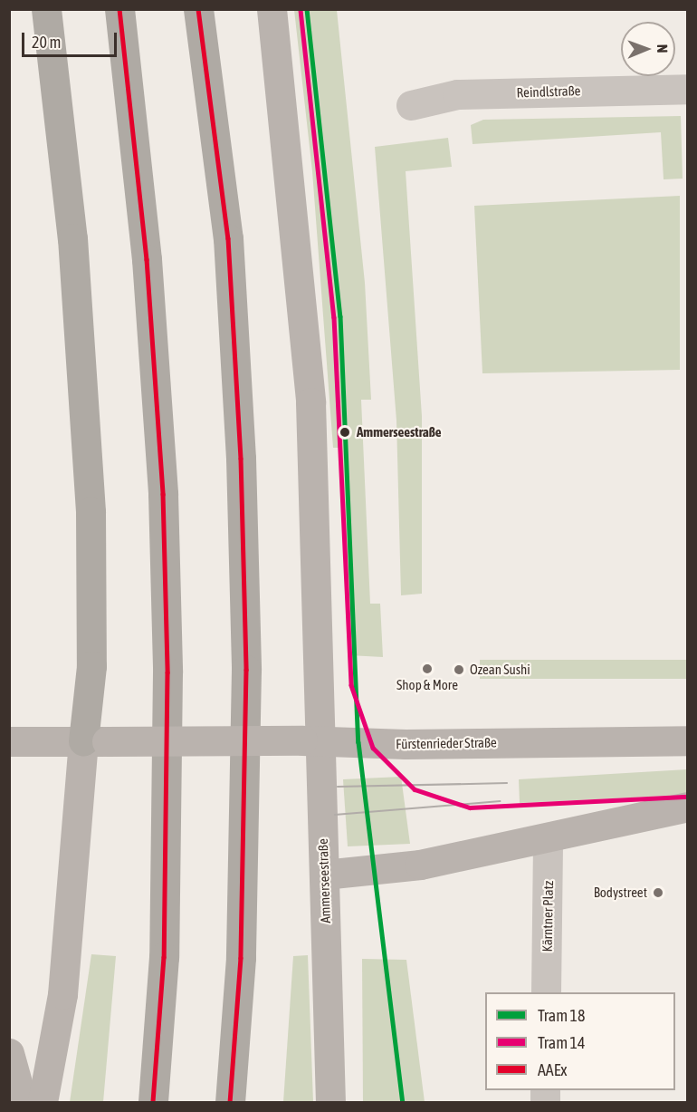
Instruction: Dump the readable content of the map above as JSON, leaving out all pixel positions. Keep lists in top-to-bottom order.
{
  "streets": {
    "main road": ["Fürstenrieder Straße", "Ammerseestraße"],
    "street": ["Reindlstraße", "Kärntner Platz"]
  },
  "crossings": [
    ["Fürstenrieder Straße", "Ammerseestraße"]
  ],
  "places": [
    "Ammerseestraße",
    "Shop & More",
    "Ozean Sushi",
    "Bodystreet"
  ],
  "lines": ["tram line 18", "transit line AAEx", "tram line 14"],
  "legend": ["Tram 18", "Tram 14", "AAEx"],
  "scale_bar": "20 m",
  "north": "right"
}
